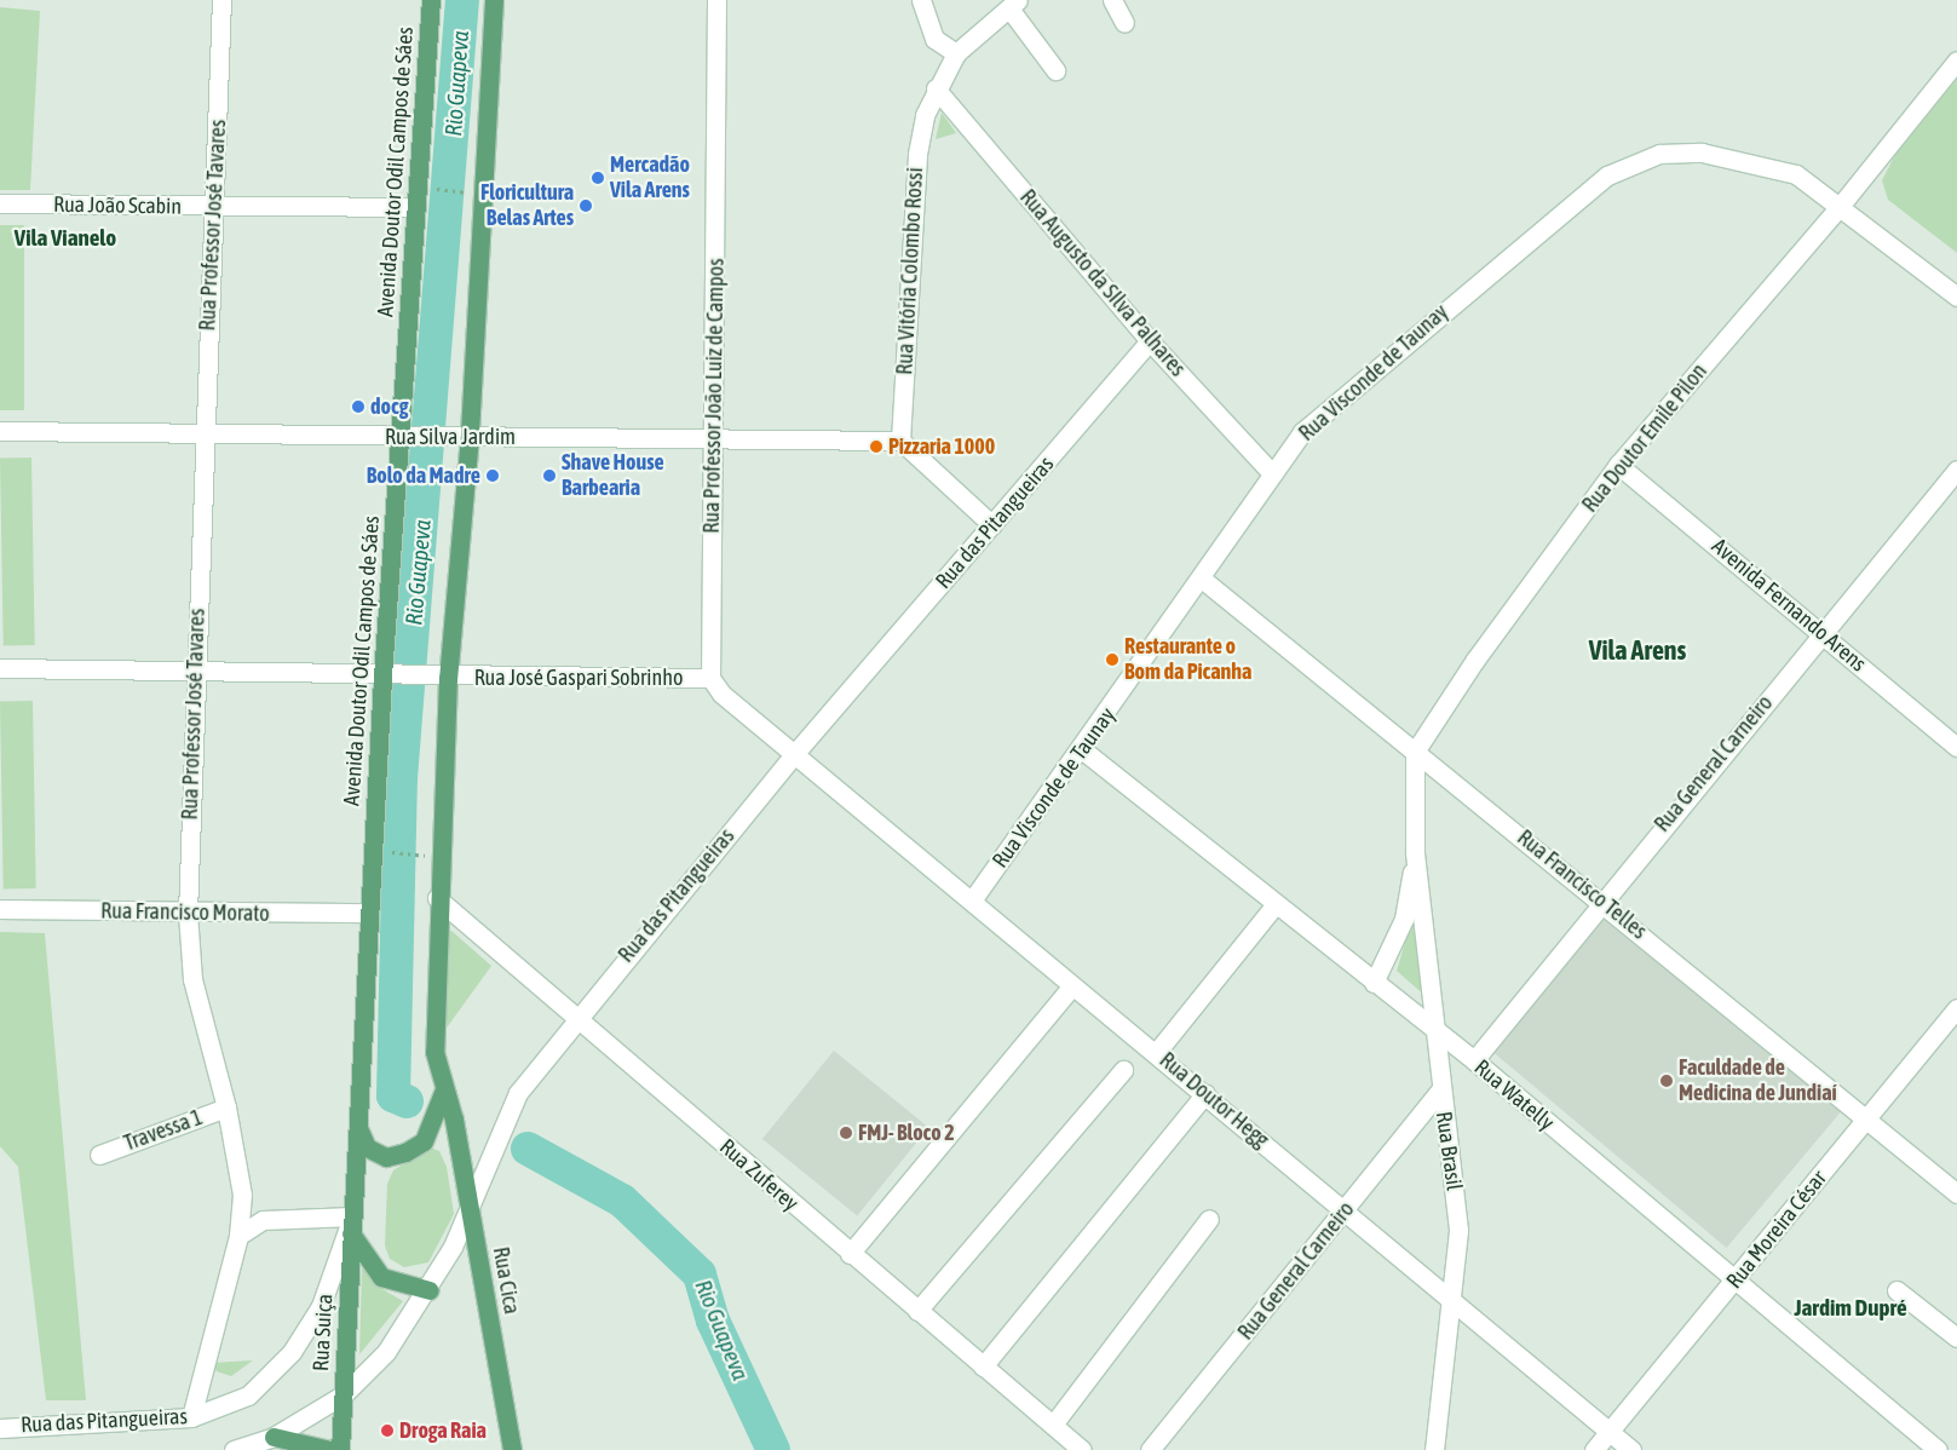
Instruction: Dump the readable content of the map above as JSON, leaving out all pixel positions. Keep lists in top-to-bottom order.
{
  "streets": {
    "main road": ["Avenida Doutor Odil Campos de Sáes", "Rua Cica", "Rua Suiça"],
    "street": [
      "Rua João Scabin",
      "Rua Professor José Tavares",
      "Rua Vitória Colombo Rossi",
      "Rua Augusto da SIlva Palhares",
      "Rua Visconde de Taunay",
      "Rua Professor João Luiz de Campos",
      "Rua Silva Jardim",
      "Rua Doutor Emile Pilon",
      "Rua das Pitangueiras",
      "Avenida Fernando Arens",
      "Rua José Gaspari Sobrinho",
      "Rua General Carneiro",
      "Rua Francisco Telles",
      "Rua Francisco Morato",
      "Rua Watelly",
      "Rua Doutor Hegg",
      "Travessa 1",
      "Rua Brasil",
      "Rua Zuferey",
      "Rua Moreira César"
    ]
  },
  "crossings": [
    ["Avenida Doutor Odil Campos de Sáes", "Rua João Scabin"],
    ["Avenida Doutor Odil Campos de Sáes", "Rua Silva Jardim"],
    ["Avenida Doutor Odil Campos de Sáes", "Rua das Pitangueiras"],
    ["Avenida Doutor Odil Campos de Sáes", "Rua José Gaspari Sobrinho"],
    ["Avenida Doutor Odil Campos de Sáes", "Rua Francisco Morato"],
    ["Avenida Doutor Odil Campos de Sáes", "Rua Suiça"],
    ["Rua João Scabin", "Rua Professor José Tavares"],
    ["Rua Professor José Tavares", "Rua Silva Jardim"],
    ["Rua Professor José Tavares", "Rua das Pitangueiras"],
    ["Rua Professor José Tavares", "Rua Francisco Morato"],
    ["Rua Professor José Tavares", "Travessa 1"],
    ["Rua Vitória Colombo Rossi", "Rua Augusto da SIlva Palhares"],
    ["Rua Vitória Colombo Rossi", "Rua Silva Jardim"],
    ["Rua Augusto da SIlva Palhares", "Rua Visconde de Taunay"],
    ["Rua Augusto da SIlva Palhares", "Rua das Pitangueiras"],
    ["Rua Visconde de Taunay", "Rua Doutor Emile Pilon"],
    ["Rua Visconde de Taunay", "Rua Francisco Telles"],
    ["Rua Visconde de Taunay", "Rua Watelly"],
    ["Rua Visconde de Taunay", "Rua Doutor Hegg"],
    ["Rua Professor João Luiz de Campos", "Rua Silva Jardim"],
    ["Rua Professor João Luiz de Campos", "Rua José Gaspari Sobrinho"],
    ["Rua Doutor Emile Pilon", "Avenida Fernando Arens"],
    ["Rua Doutor Emile Pilon", "Rua Francisco Telles"],
    ["Rua das Pitangueiras", "Rua Doutor Hegg"],
    ["Rua das Pitangueiras", "Rua Zuferey"],
    ["Rua das Pitangueiras", "Rua Cica"],
    ["Rua das Pitangueiras", "Rua Suiça"],
    ["Avenida Fernando Arens", "Rua General Carneiro"],
    ["Rua General Carneiro", "Rua Francisco Telles"],
    ["Rua General Carneiro", "Rua Watelly"],
    ["Rua General Carneiro", "Rua Doutor Hegg"],
    ["Rua General Carneiro", "Rua Brasil"],
    ["Rua Francisco Telles", "Rua Moreira César"],
    ["Rua Watelly", "Rua Brasil"],
    ["Rua Watelly", "Rua Moreira César"],
    ["Rua Doutor Hegg", "Rua Brasil"],
    ["Rua Doutor Hegg", "Rua Moreira César"]
  ],
  "districts": ["Vila Vianelo", "Vila Arens", "Jardim Dupré"],
  "water": ["Rio Guapeva"],
  "places": [
    "Mercadão Vila Arens",
    "Floricultura Belas Artes",
    "docg",
    "Pizzaria 1000",
    "Bolo da Madre",
    "Shave House Barbearia",
    "Restaurante o Bom da Picanha",
    "Faculdade de Medicina de Jundiaí",
    "FMJ- Bloco 2",
    "Droga Raia"
  ]
}
